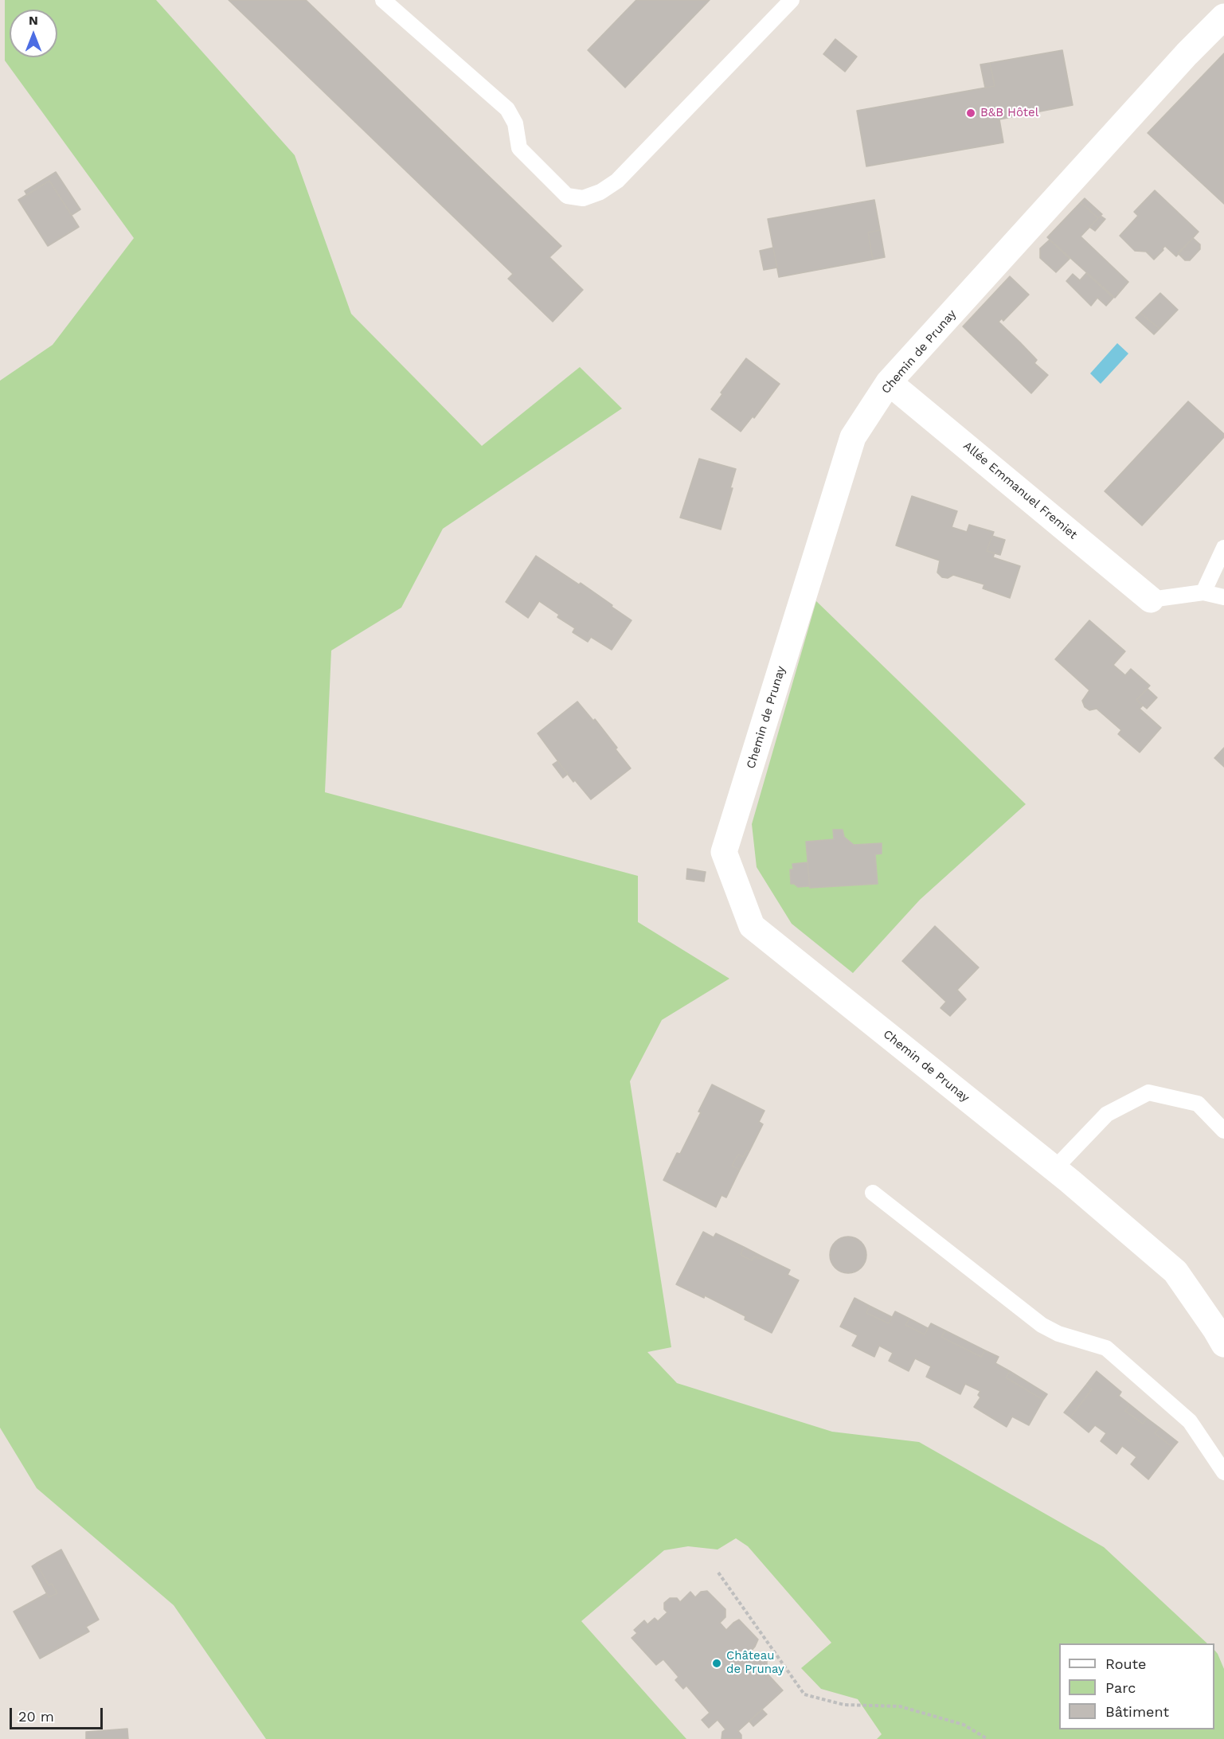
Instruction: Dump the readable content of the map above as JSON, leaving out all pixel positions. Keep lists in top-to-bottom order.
{
  "streets": {
    "street": ["Chemin de Prunay", "Allée Emmanuel Fremiet"]
  },
  "crossings": [
    ["Chemin de Prunay", "Allée Emmanuel Fremiet"]
  ],
  "places": ["B&B Hôtel", "Château de Prunay"],
  "legend": ["Route", "Parc", "Bâtiment"],
  "scale_bar": "20 m",
  "north": "top"
}
